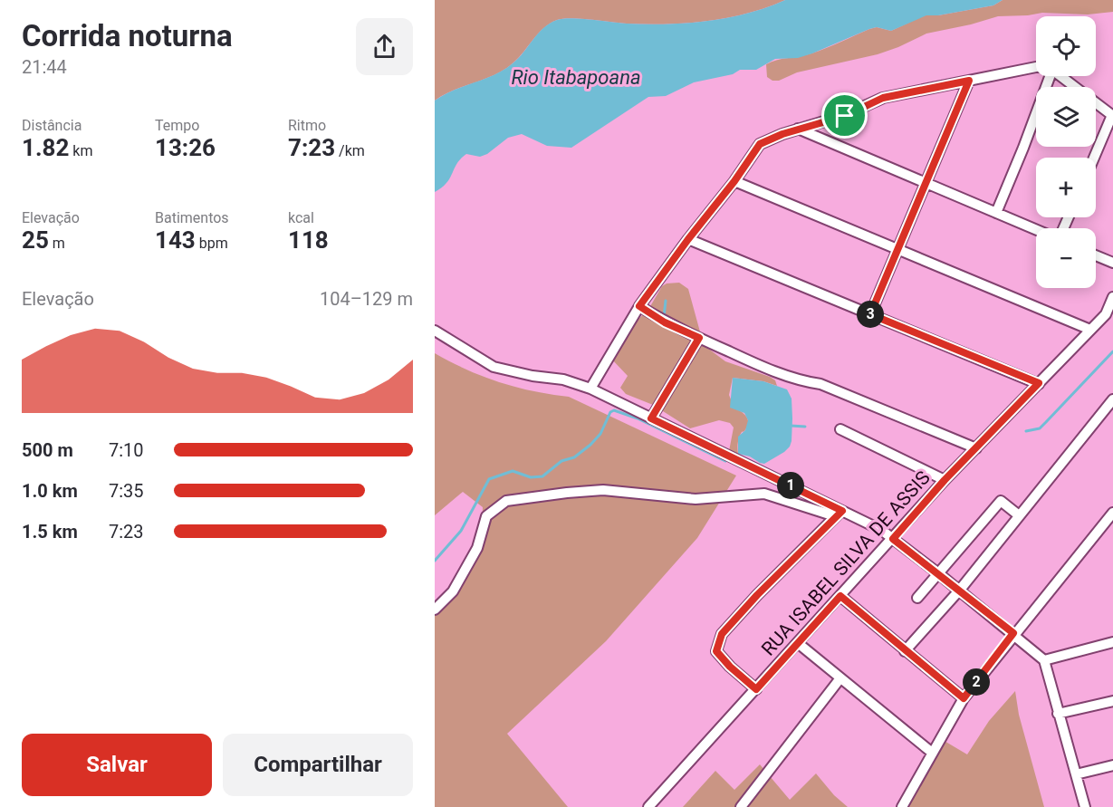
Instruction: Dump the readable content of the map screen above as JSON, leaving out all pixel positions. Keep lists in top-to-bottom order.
{
  "streets": {
    "street": ["RUA ISABEL SILVA DE ASSIS"]
  },
  "water": ["Rio Itabapoana"],
  "page": {
    "heading": ["Corrida noturna", "21:44"],
    "map_buttons": ["+", "−"],
    "stats": [
      ["Distância", "1.82 km"],
      ["Tempo", "13:26"],
      ["Ritmo", "7:23 /km"],
      ["Elevação", "25 m"],
      ["Batimentos", "143 bpm"],
      ["kcal", "118"]
    ],
    "chart": ["Elevação", "104–129 m"],
    "pins": ["3", "1", "2"],
    "list": [
      {
        "name": "500 m",
        "note": "7:10"
      },
      {
        "name": "1.0 km",
        "note": "7:35"
      },
      {
        "name": "1.5 km",
        "note": "7:23"
      }
    ],
    "buttons": ["Salvar", "Compartilhar"]
  }
}
